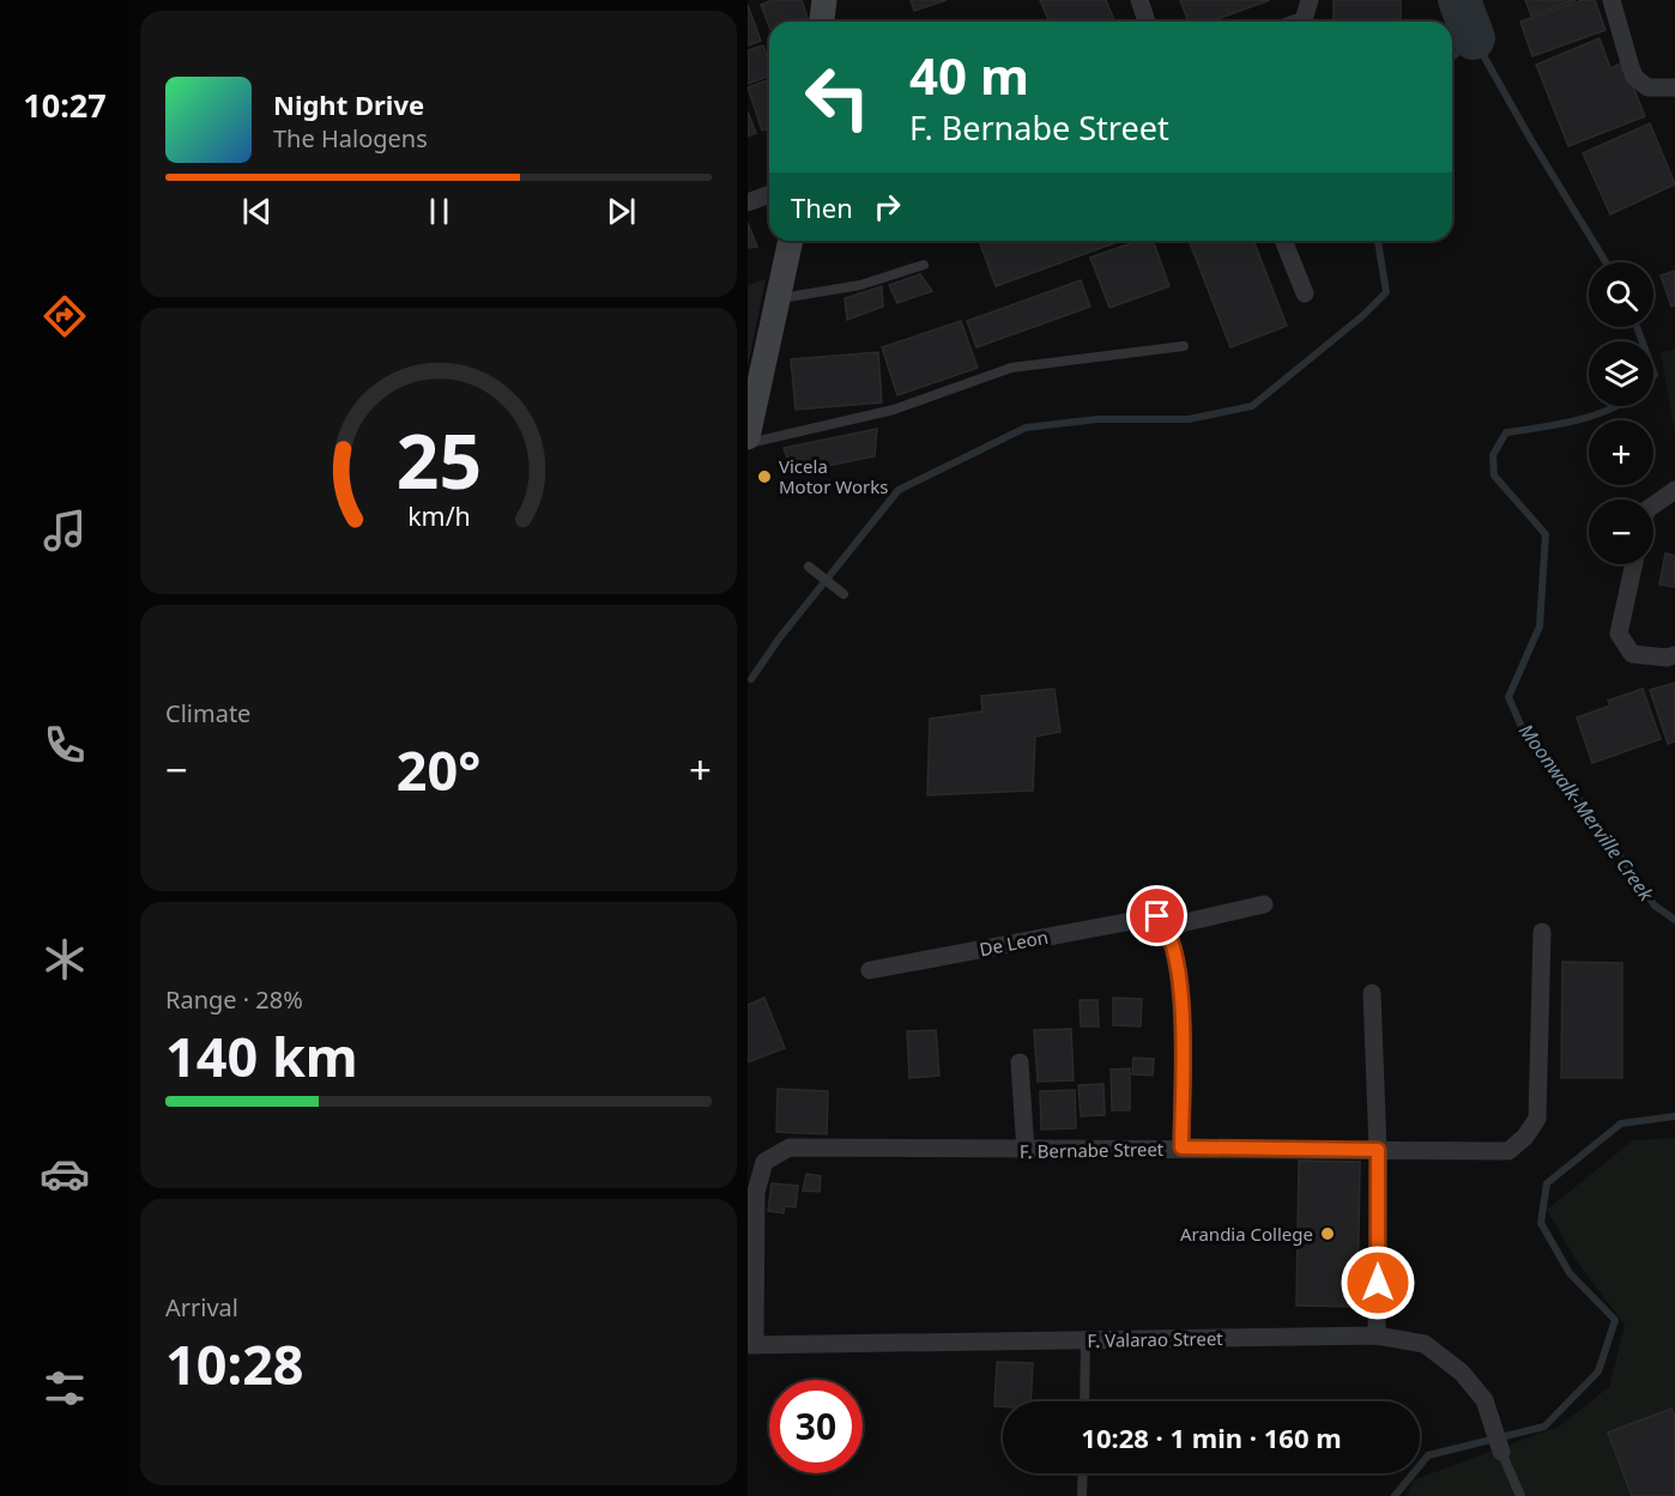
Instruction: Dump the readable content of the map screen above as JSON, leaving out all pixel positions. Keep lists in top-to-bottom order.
{
  "streets": {
    "street": ["De Leon", "F. Bernabe Street", "F. Valarao Street"]
  },
  "crossings": [
    ["F. Bernabe Street", "F. Valarao Street"]
  ],
  "water": ["Moonwalk-Merville Creek"],
  "places": ["Vicela Motor Works", "Arandia College"],
  "page": {
    "tabs": "10:27",
    "turn": ["40 m", "F. Bernabe Street"],
    "song": ["Night Drive", "The Halogens"],
    "then": "Then",
    "map_buttons": ["+", "−"],
    "tile": [
      "Climate",
      ["Range · 28%", "140 km"],
      ["Arrival", "10:28"]
    ],
    "heat": ["−", "20°", "+"],
    "limit": "30",
    "trip": "10:28 · 1 min · 160 m",
    "gauge": ["25", "km/h"]
  }
}
